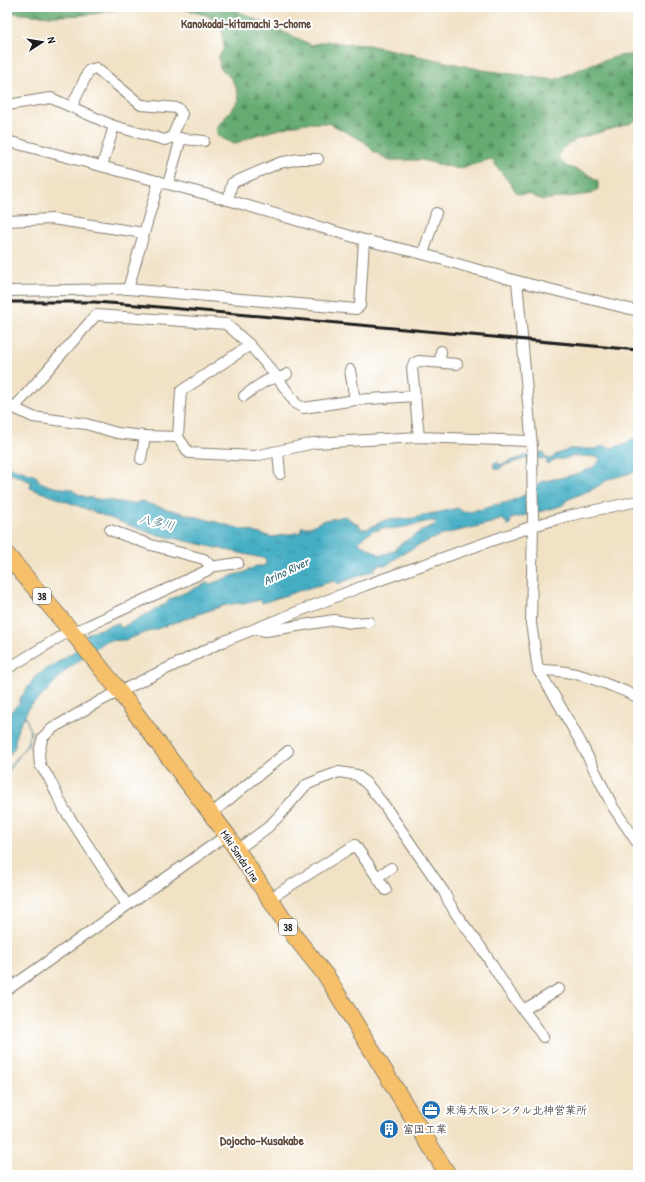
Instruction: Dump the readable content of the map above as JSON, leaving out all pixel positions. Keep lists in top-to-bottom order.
{
  "streets": {
    "main road": ["38", "Miki Sanda Line"]
  },
  "districts": ["Kanokodai-kitamachi 3-chome", "Dojocho-Kusakabe"],
  "water": ["八多川", "Arino River"],
  "places": {
    "office": ["東海大阪レンタル北神営業所"],
    "building": ["富国工業"]
  },
  "north": "right"
}
